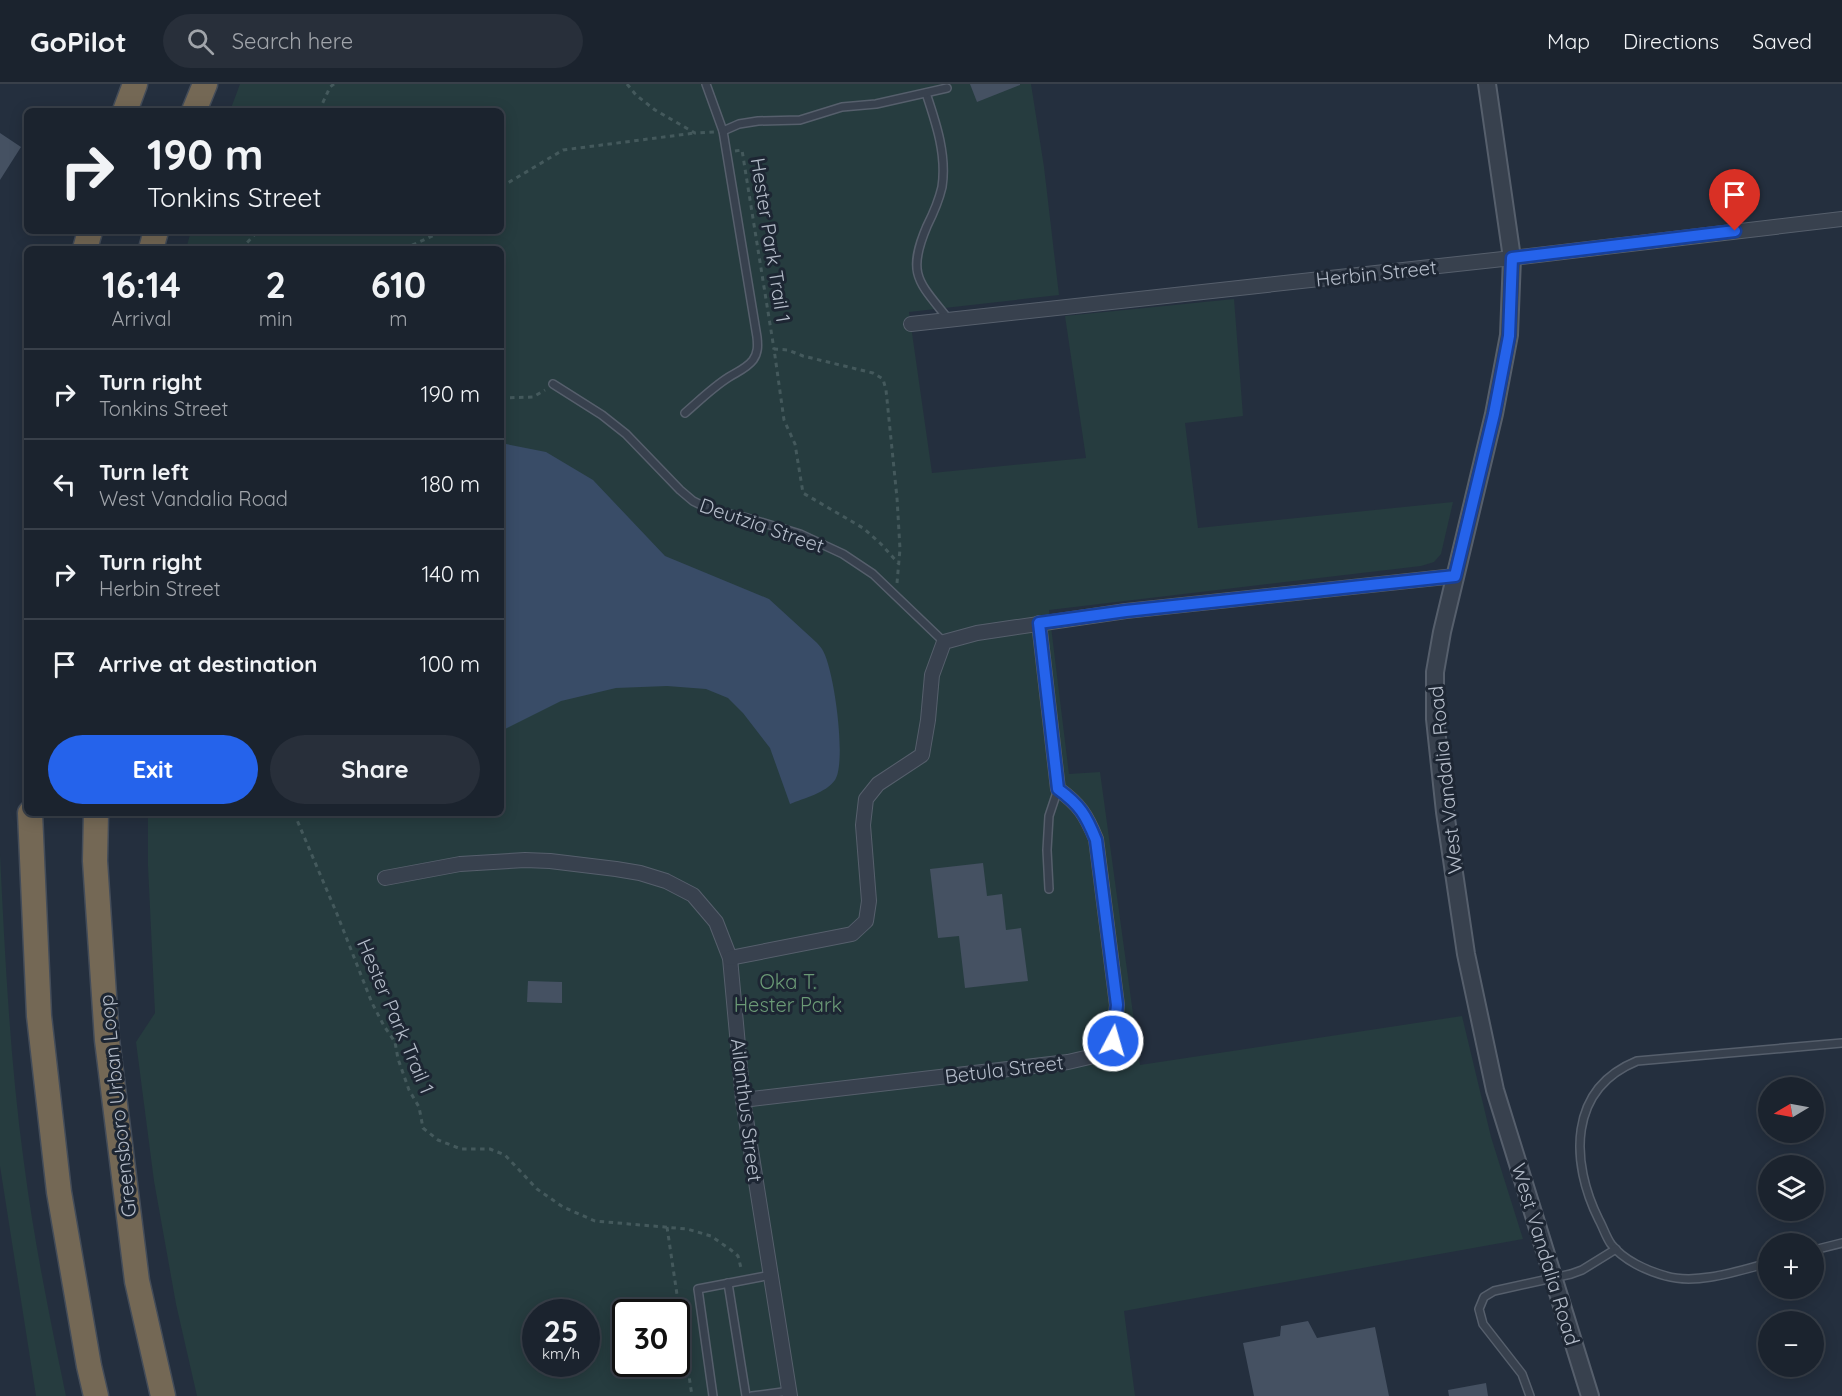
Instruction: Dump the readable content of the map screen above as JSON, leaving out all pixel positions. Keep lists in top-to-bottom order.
{
  "streets": {
    "highway": ["Greensboro Urban Loop"],
    "street": [
      "Herbin Street",
      "West Vandalia Road",
      "Betula Street",
      "Ailanthus Street"
    ],
    "lane": ["Deutzia Street"],
    "path": ["Hester Park Trail 1"]
  },
  "crossings": [
    ["Herbin Street", "West Vandalia Road"],
    ["Betula Street", "Ailanthus Street"]
  ],
  "parks": ["Oka T. Hester Park"],
  "north": "left",
  "page": {
    "header": "GoPilot",
    "search": "Search here",
    "nav": ["Map", "Directions", "Saved"],
    "turn": ["190 m", "Tonkins Street"],
    "eta": [
      "16:14",
      "Arrival",
      "2",
      "min",
      "610",
      "m"
    ],
    "list": [
      {
        "name": "Turn right",
        "note": "Tonkins Street",
        "value": "190 m"
      },
      {
        "name": "Turn left",
        "note": "West Vandalia Road",
        "value": "180 m"
      },
      {
        "name": "Turn right",
        "note": "Herbin Street",
        "value": "140 m"
      },
      {
        "name": "Arrive at destination",
        "value": "100 m"
      }
    ],
    "buttons": ["Exit", "Share"],
    "map_buttons": ["+", "−"],
    "speed": "25 km/h",
    "limit": "30"
  }
}
